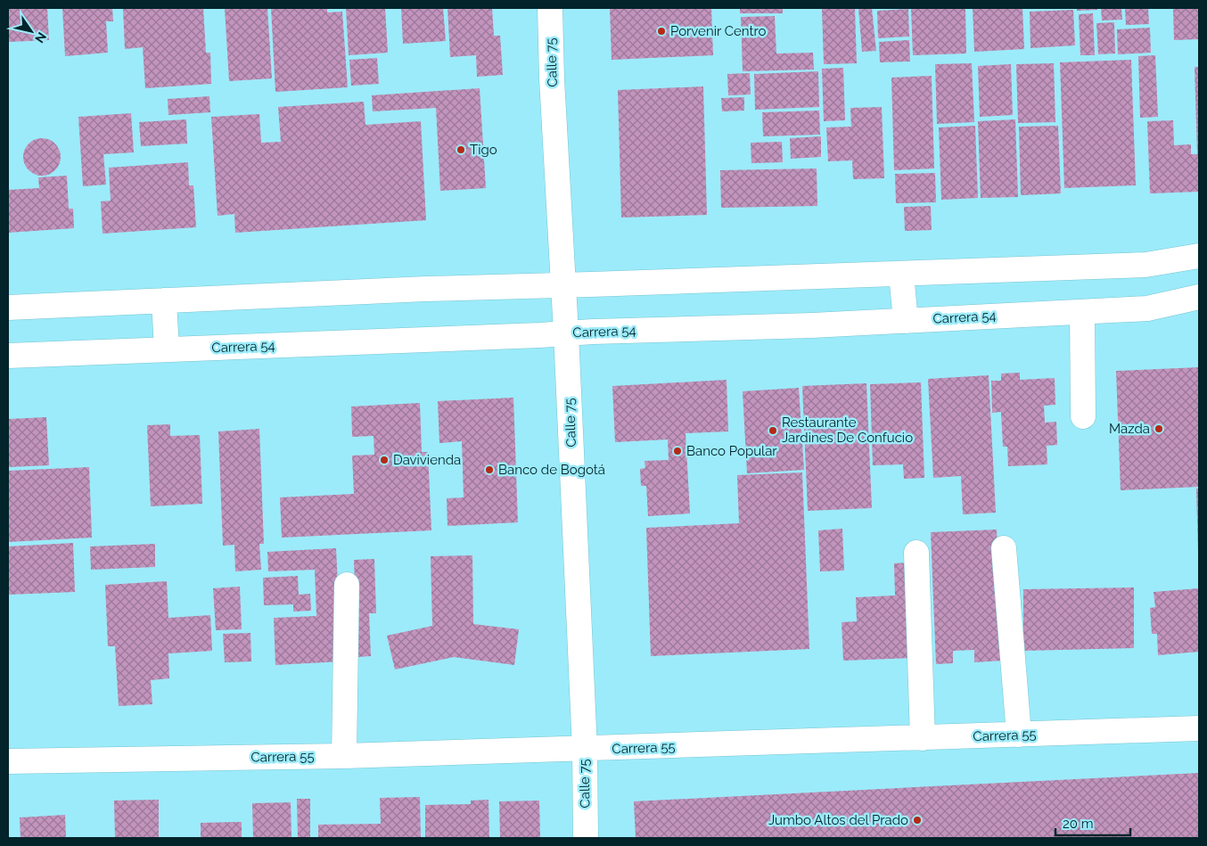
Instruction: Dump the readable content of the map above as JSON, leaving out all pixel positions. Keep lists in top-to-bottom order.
{
  "streets": {
    "main road": ["Calle 75", "Carrera 54", "Carrera 55"]
  },
  "crossings": [
    ["Calle 75", "Carrera 54"],
    ["Calle 75", "Carrera 55"]
  ],
  "places": [
    "Porvenir Centro",
    "Tigo",
    "Mazda",
    "Restaurante Jardines De Confucio",
    "Banco Popular",
    "Davivienda",
    "Banco de Bogotá",
    "Jumbo Altos del Prado"
  ],
  "scale_bar": "20 m",
  "north": "bottom right"
}
